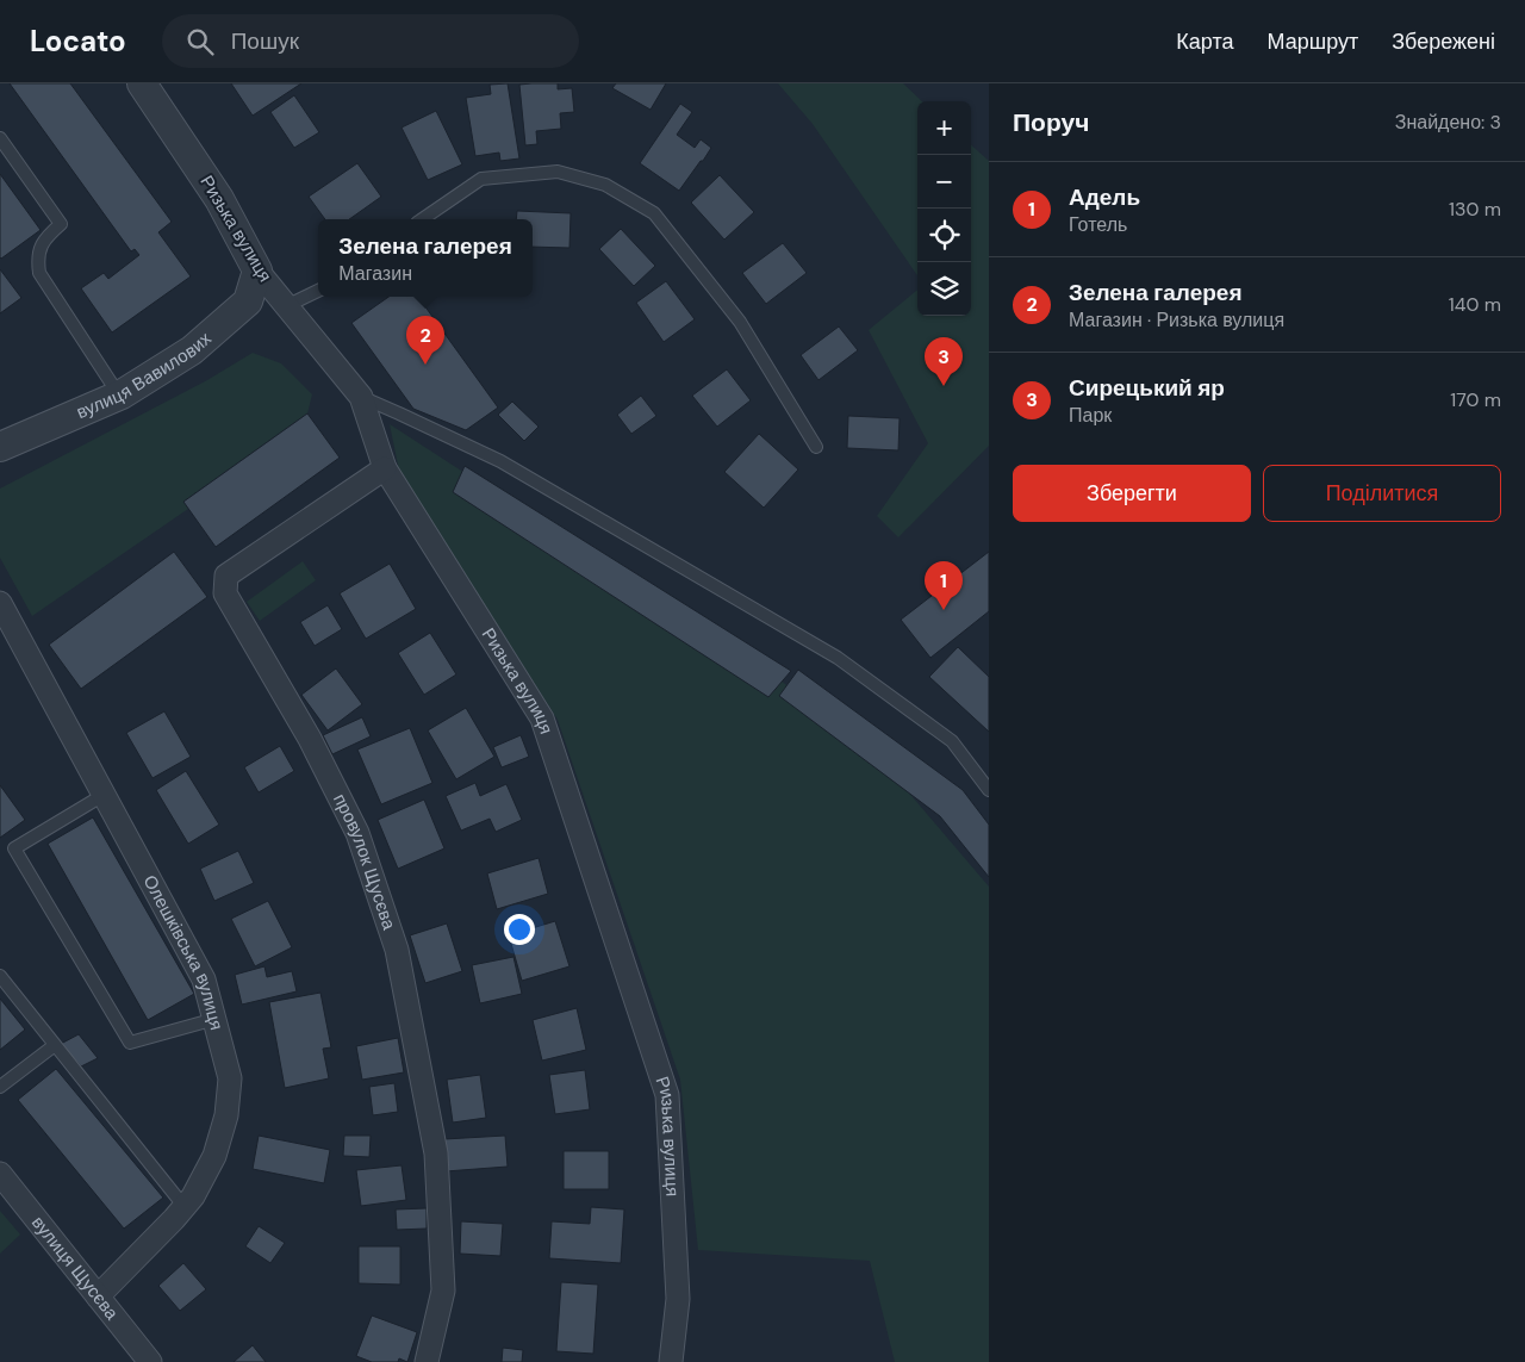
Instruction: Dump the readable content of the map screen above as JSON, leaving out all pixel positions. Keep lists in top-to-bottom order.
{
  "streets": {
    "street": [
      "Ризька вулиця",
      "вулиця Вавилових",
      "провулок Щусєва",
      "Олешківська вулиця",
      "вулиця Щусєва"
    ]
  },
  "crossings": [
    ["Ризька вулиця", "вулиця Вавилових"],
    ["Ризька вулиця", "провулок Щусєва"],
    ["Олешківська вулиця", "вулиця Щусєва"]
  ],
  "page": {
    "header": "Locato",
    "search": "Пошук",
    "nav": ["Карта", "Маршрут", "Збережені"],
    "heading": ["Поруч", "Знайдено: 3"],
    "map_buttons": ["+", "−"],
    "list": [
      {
        "mark": "1",
        "name": "Адель",
        "note": "Готель",
        "value": "130 m"
      },
      {
        "mark": "2",
        "name": "Зелена галерея",
        "note": "Магазин · Ризька вулиця",
        "value": "140 m"
      },
      {
        "mark": "3",
        "name": "Сирецький яр",
        "note": "Парк",
        "value": "170 m"
      }
    ],
    "popup": ["Зелена галерея", "Магазин"],
    "pins": ["2", "3", "1"],
    "buttons": ["Зберегти", "Поділитися"]
  }
}
